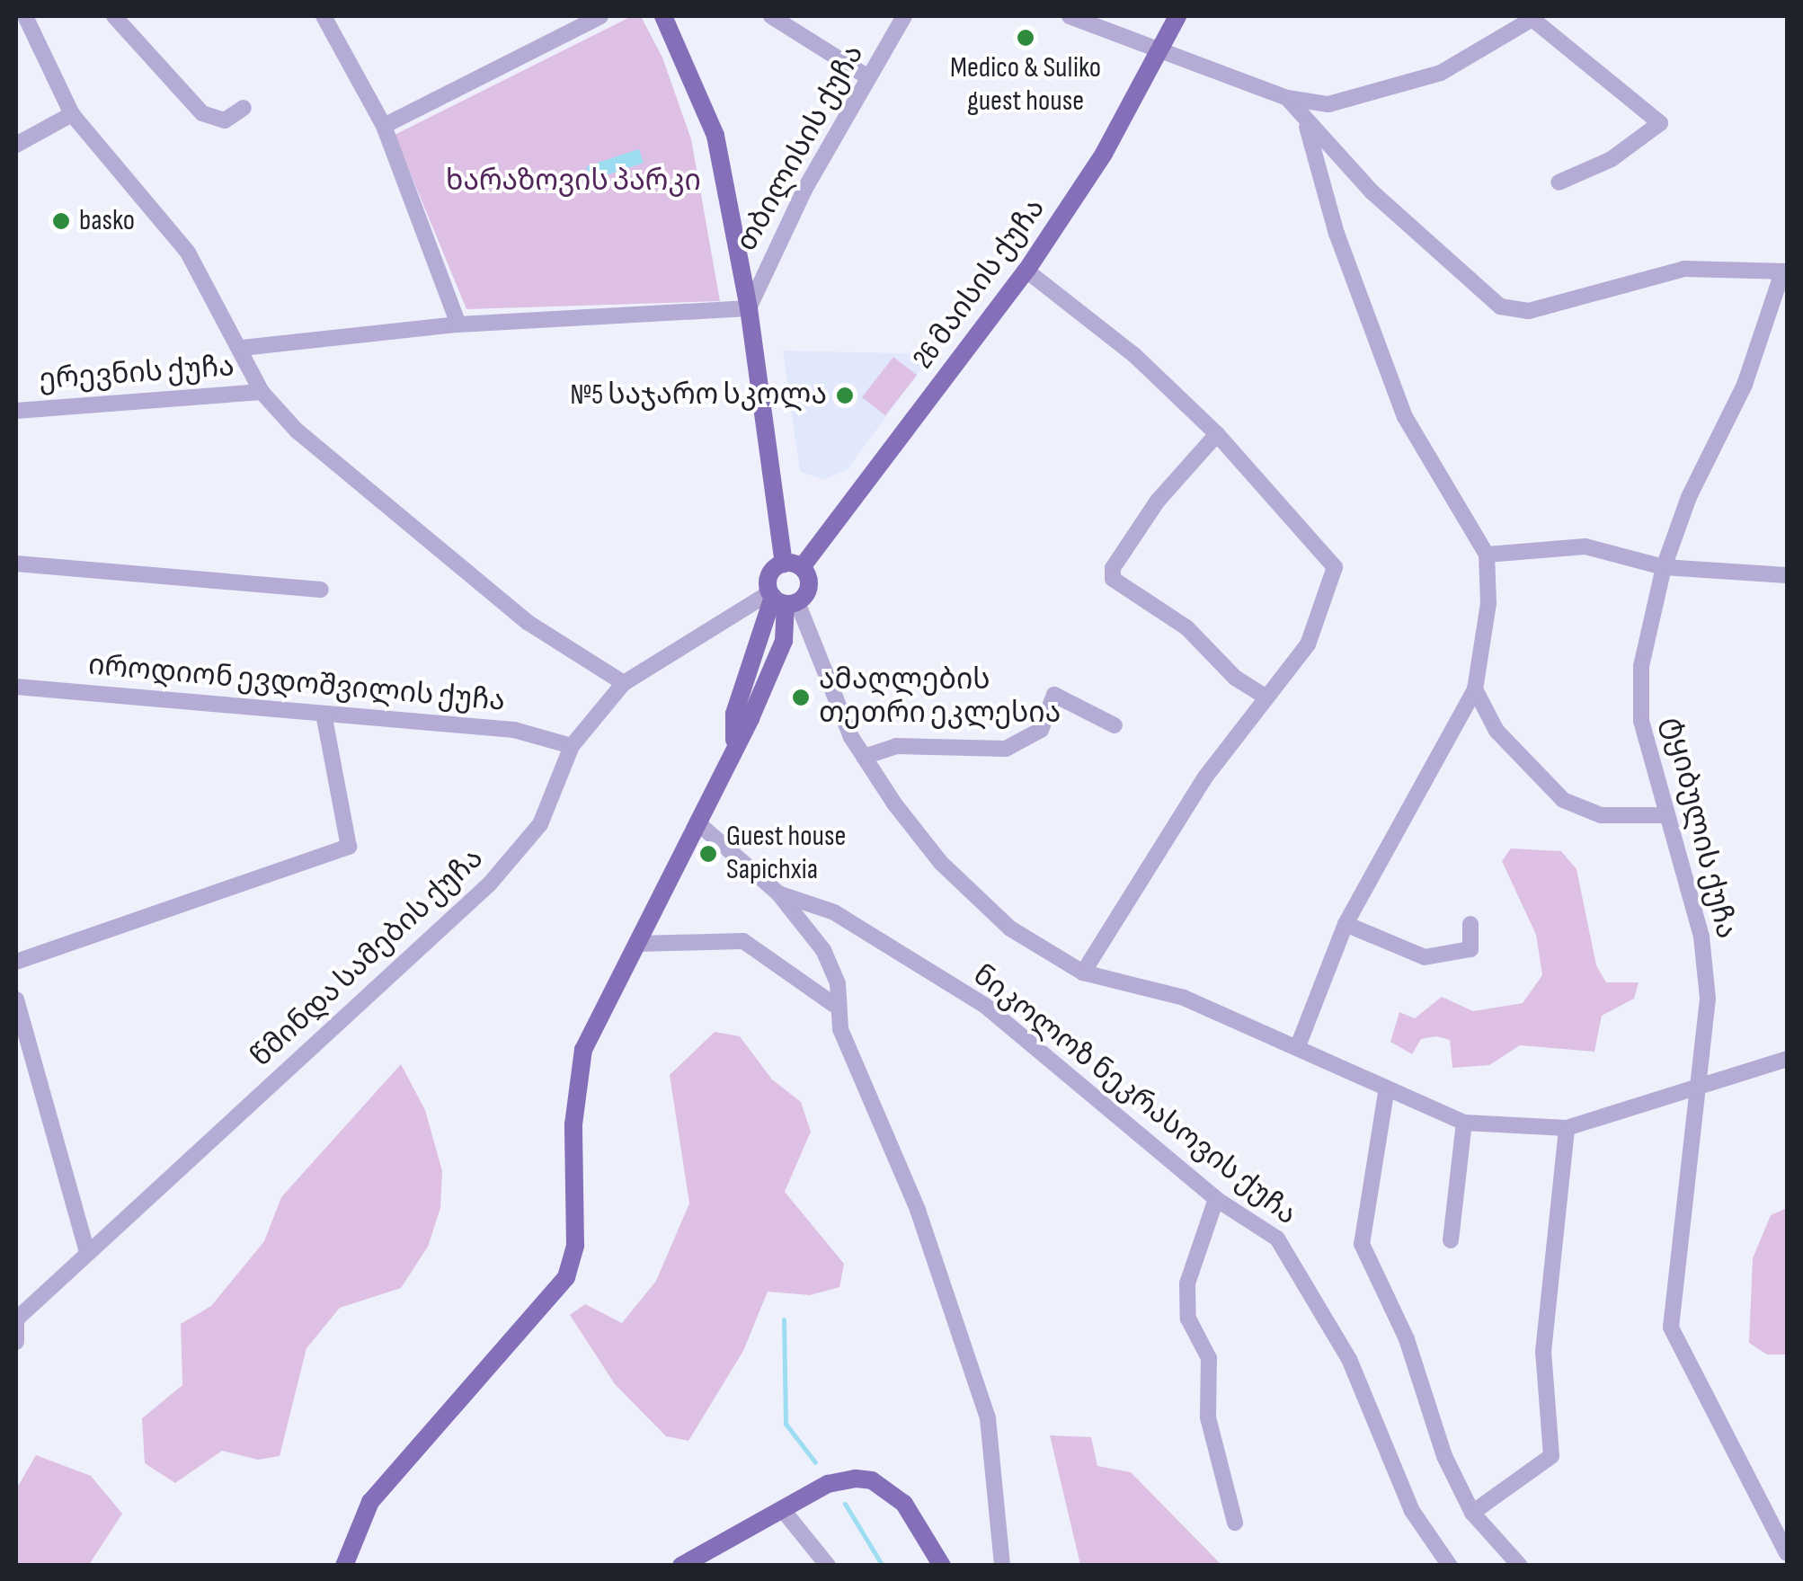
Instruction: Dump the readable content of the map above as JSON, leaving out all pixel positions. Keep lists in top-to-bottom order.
{
  "streets": {
    "main road": ["26 მაისის ქუჩა"],
    "street": [
      "თბილისის ქუჩა",
      "ერევნის ქუჩა",
      "იროდიონ ევდოშვილის ქუჩა",
      "ტყიბულის ქუჩა",
      "წმინდა სამების ქუჩა",
      "ნიკოლოზ ნეკრასოვის ქუჩა"
    ]
  },
  "crossings": [
    ["26 მაისის ქუჩა", "წმინდა სამების ქუჩა"],
    ["იროდიონ ევდოშვილის ქუჩა", "წმინდა სამების ქუჩა"]
  ],
  "parks": ["ხარაზოვის პარკი"],
  "places": [
    "Medico & Suliko guest house",
    "basko",
    "№5 საჯარო სკოლა",
    "ამაღლების თეთრი ეკლესია",
    "Guest house Sapichxia"
  ]
}
